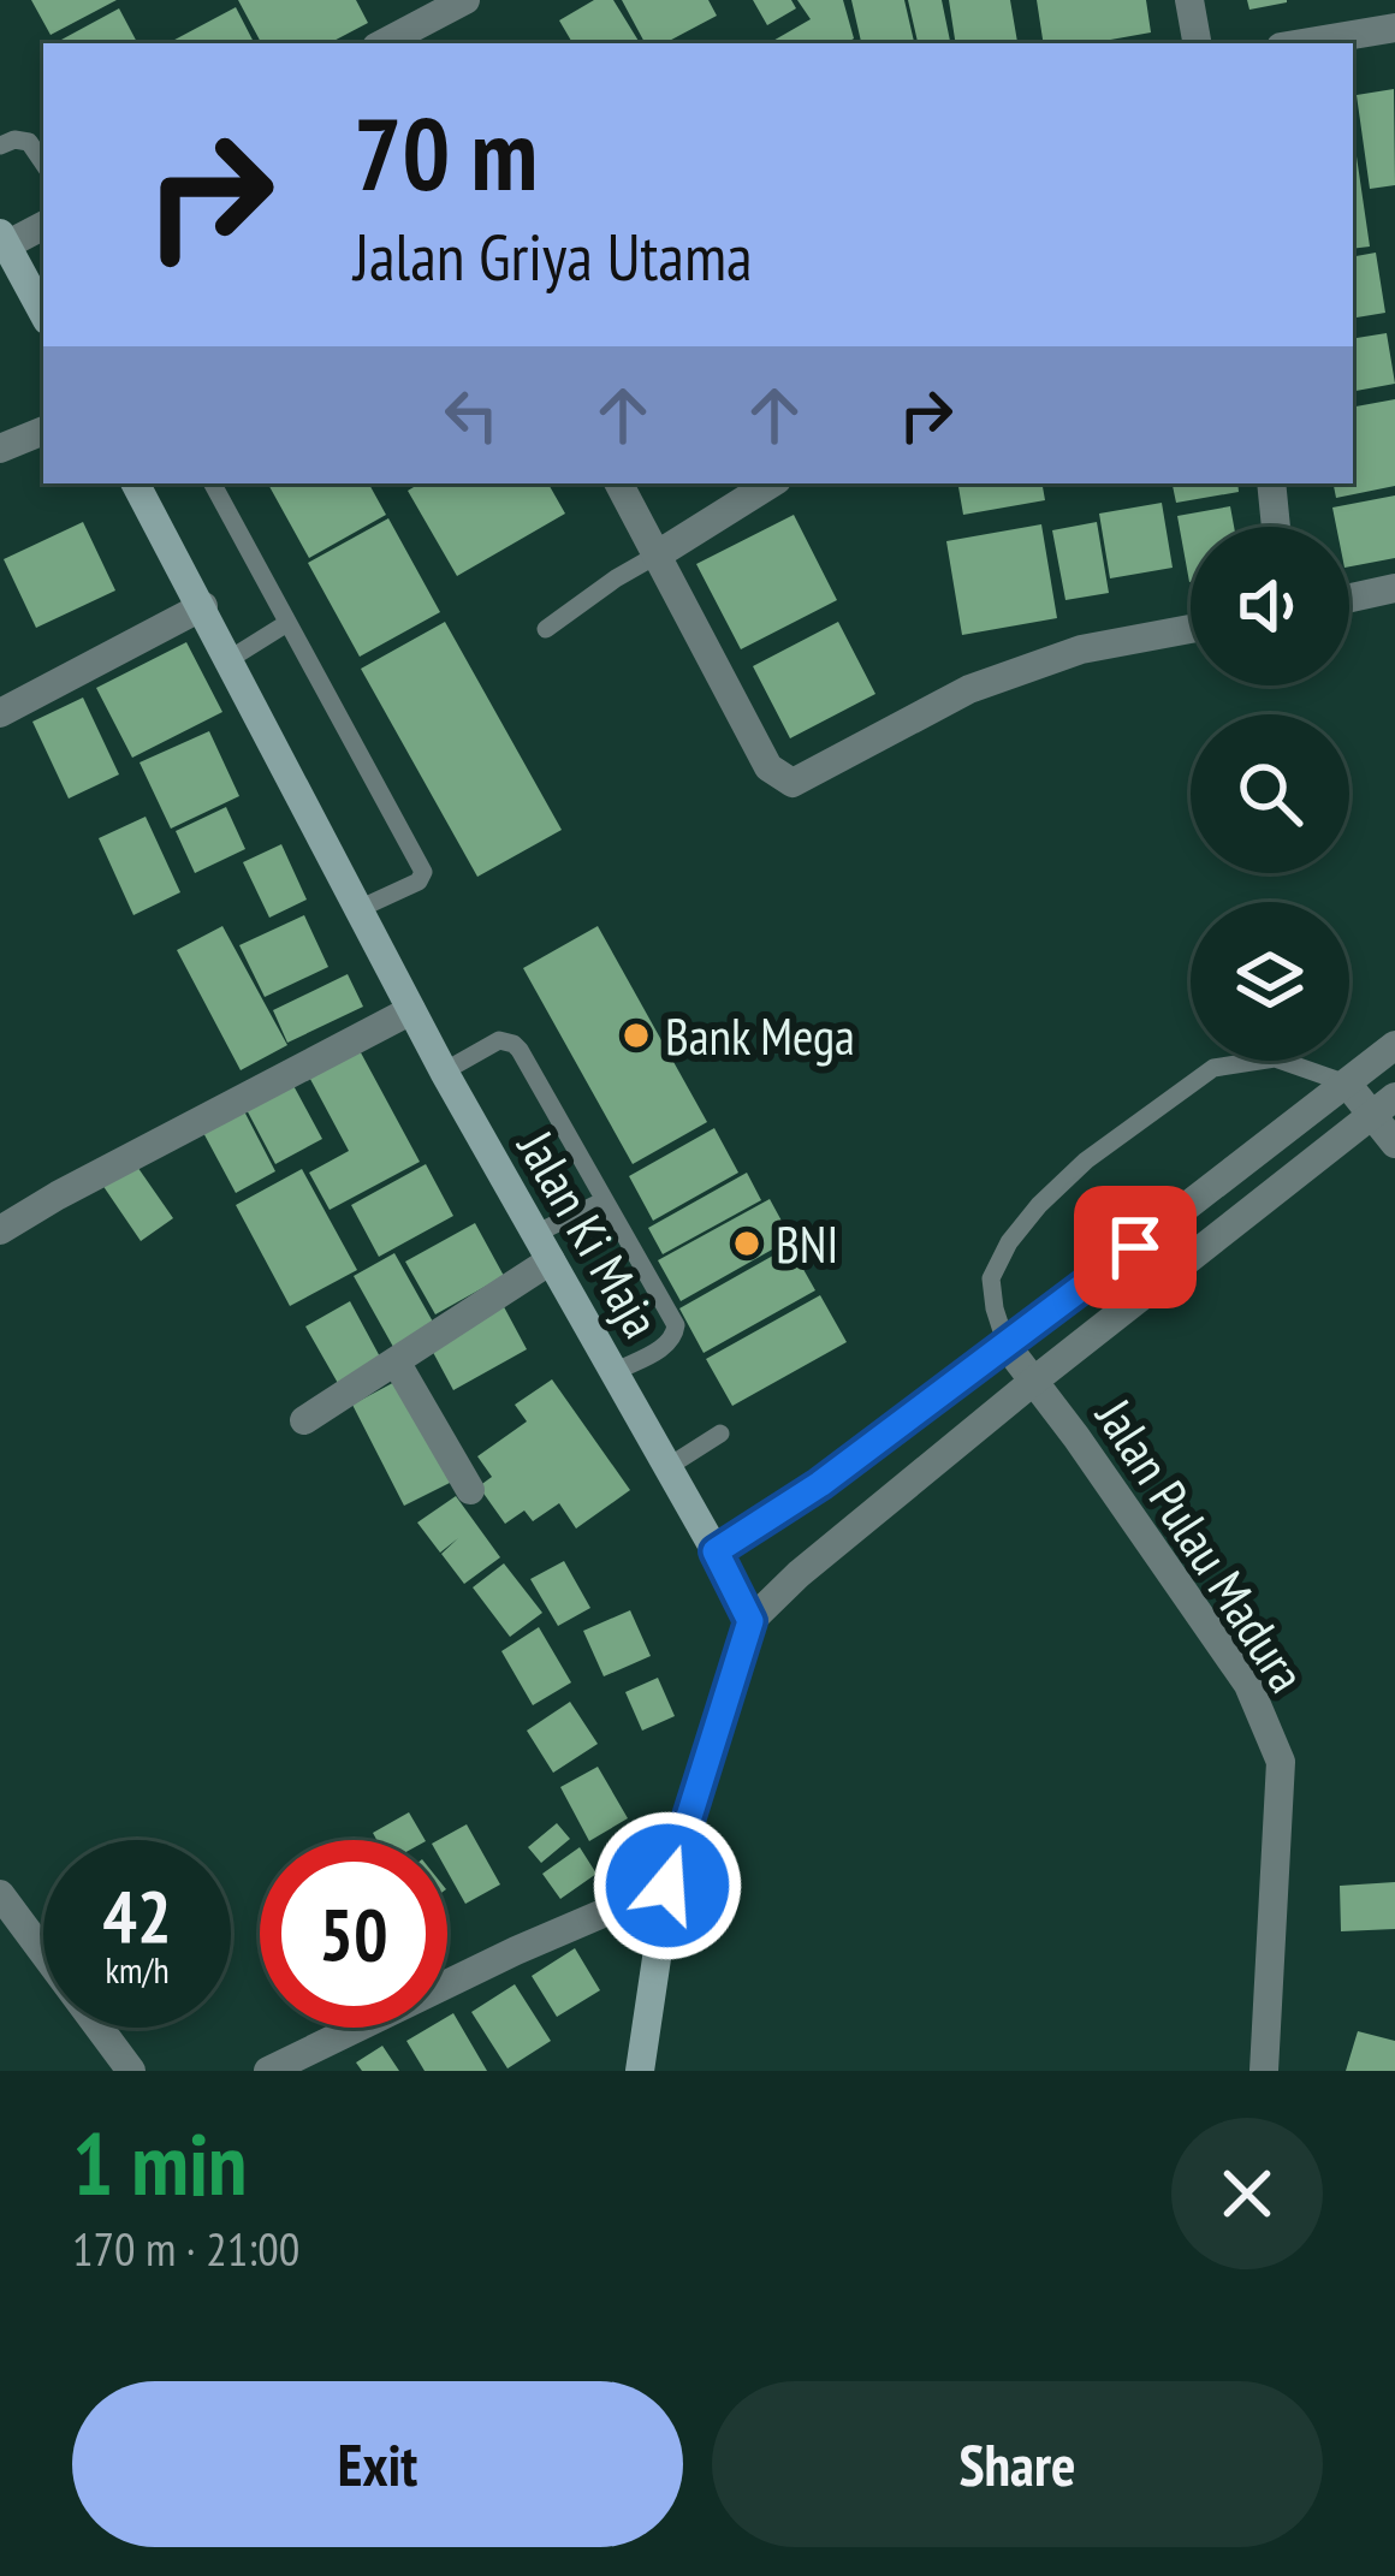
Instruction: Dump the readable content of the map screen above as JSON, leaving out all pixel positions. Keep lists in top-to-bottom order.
{
  "streets": {
    "main road": ["Jalan Ki Maja"],
    "street": ["Jalan Pulau Madura"]
  },
  "places": ["Bank Mega", "BNI"],
  "page": {
    "turn": ["70 m", "Jalan Griya Utama"],
    "speed": "42 km/h",
    "limit": "50",
    "heading": ["1 min", "170 m · 21:00"],
    "buttons": ["Exit", "Share"]
  }
}
